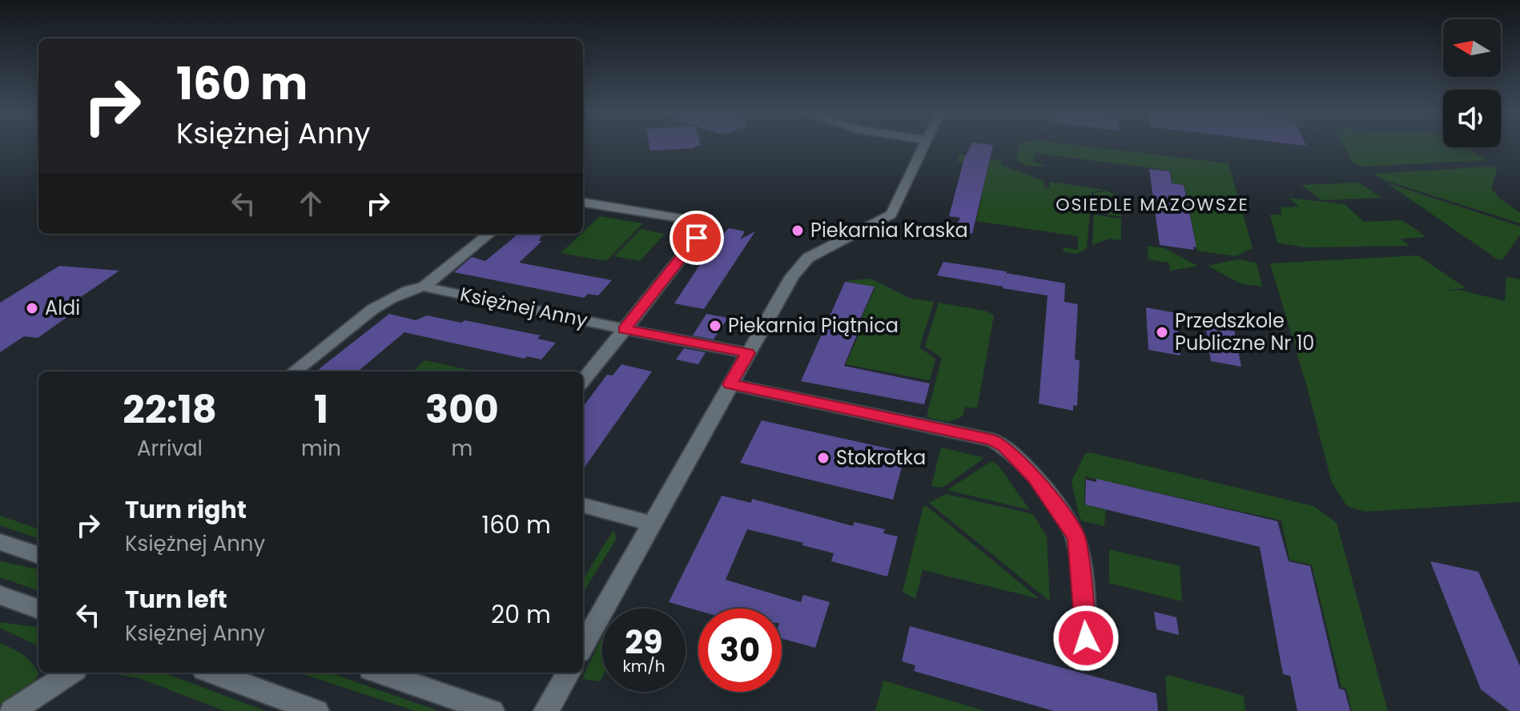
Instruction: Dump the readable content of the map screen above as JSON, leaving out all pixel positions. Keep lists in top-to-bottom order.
{
  "streets": {
    "street": ["Księżnej Anny"]
  },
  "districts": ["OSIEDLE MAZOWSZE"],
  "places": [
    "Piekarnia Kraska",
    "Aldi",
    "Piekarnia Piątnica",
    "Przedszkole Publiczne Nr 10",
    "Stokrotka"
  ],
  "north": "left",
  "page": {
    "turn": ["160 m", "Księżnej Anny"],
    "eta": [
      "22:18",
      "Arrival",
      "1",
      "min",
      "300",
      "m"
    ],
    "list": [
      {
        "name": "Turn right",
        "note": "Księżnej Anny",
        "value": "160 m"
      },
      {
        "name": "Turn left",
        "note": "Księżnej Anny",
        "value": "20 m"
      }
    ],
    "speed": "29 km/h",
    "limit": "30"
  }
}
